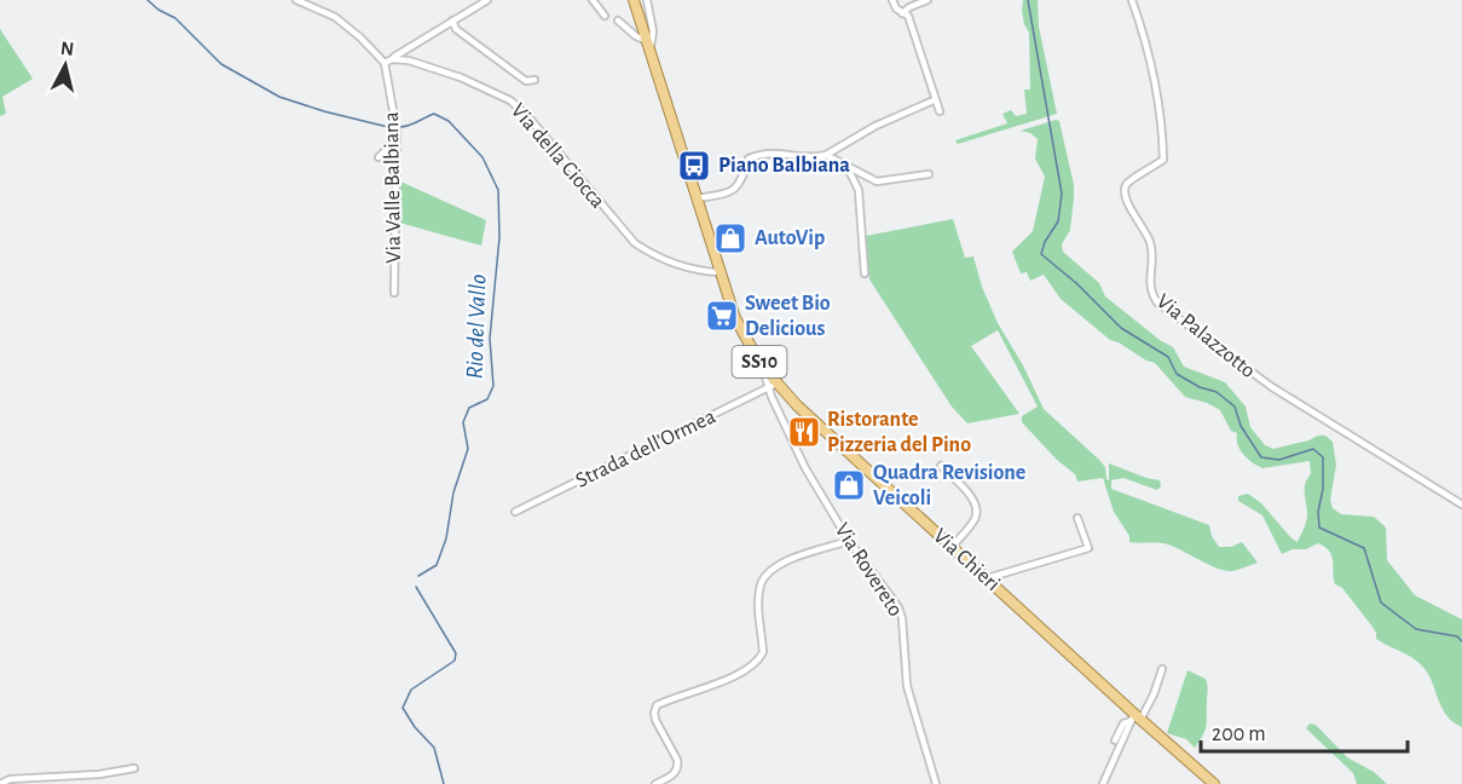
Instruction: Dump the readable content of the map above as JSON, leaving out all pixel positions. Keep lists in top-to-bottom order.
{
  "streets": {
    "main road": ["SS10", "Via Chieri"],
    "street": [
      "Via della Ciocca",
      "Via Valle Balbiana",
      "Via Palazzotto",
      "Strada dell'Ormea",
      "Via Rovereto"
    ]
  },
  "crossings": [
    ["Via della Ciocca", "Via Chieri"],
    ["Strada dell'Ormea", "Via Chieri"],
    ["Strada dell'Ormea", "Via Rovereto"],
    ["Via Chieri", "Via Rovereto"]
  ],
  "water": ["Rio del Vallo"],
  "places": {
    "bus stop": ["Piano Balbiana"],
    "shop": ["AutoVip", "Quadra Revisione Veicoli"],
    "supermarket": ["Sweet Bio Delicious"],
    "restaurant": ["Ristorante Pizzeria del Pino"]
  },
  "scale_bar": "200 m",
  "north": "top"
}
